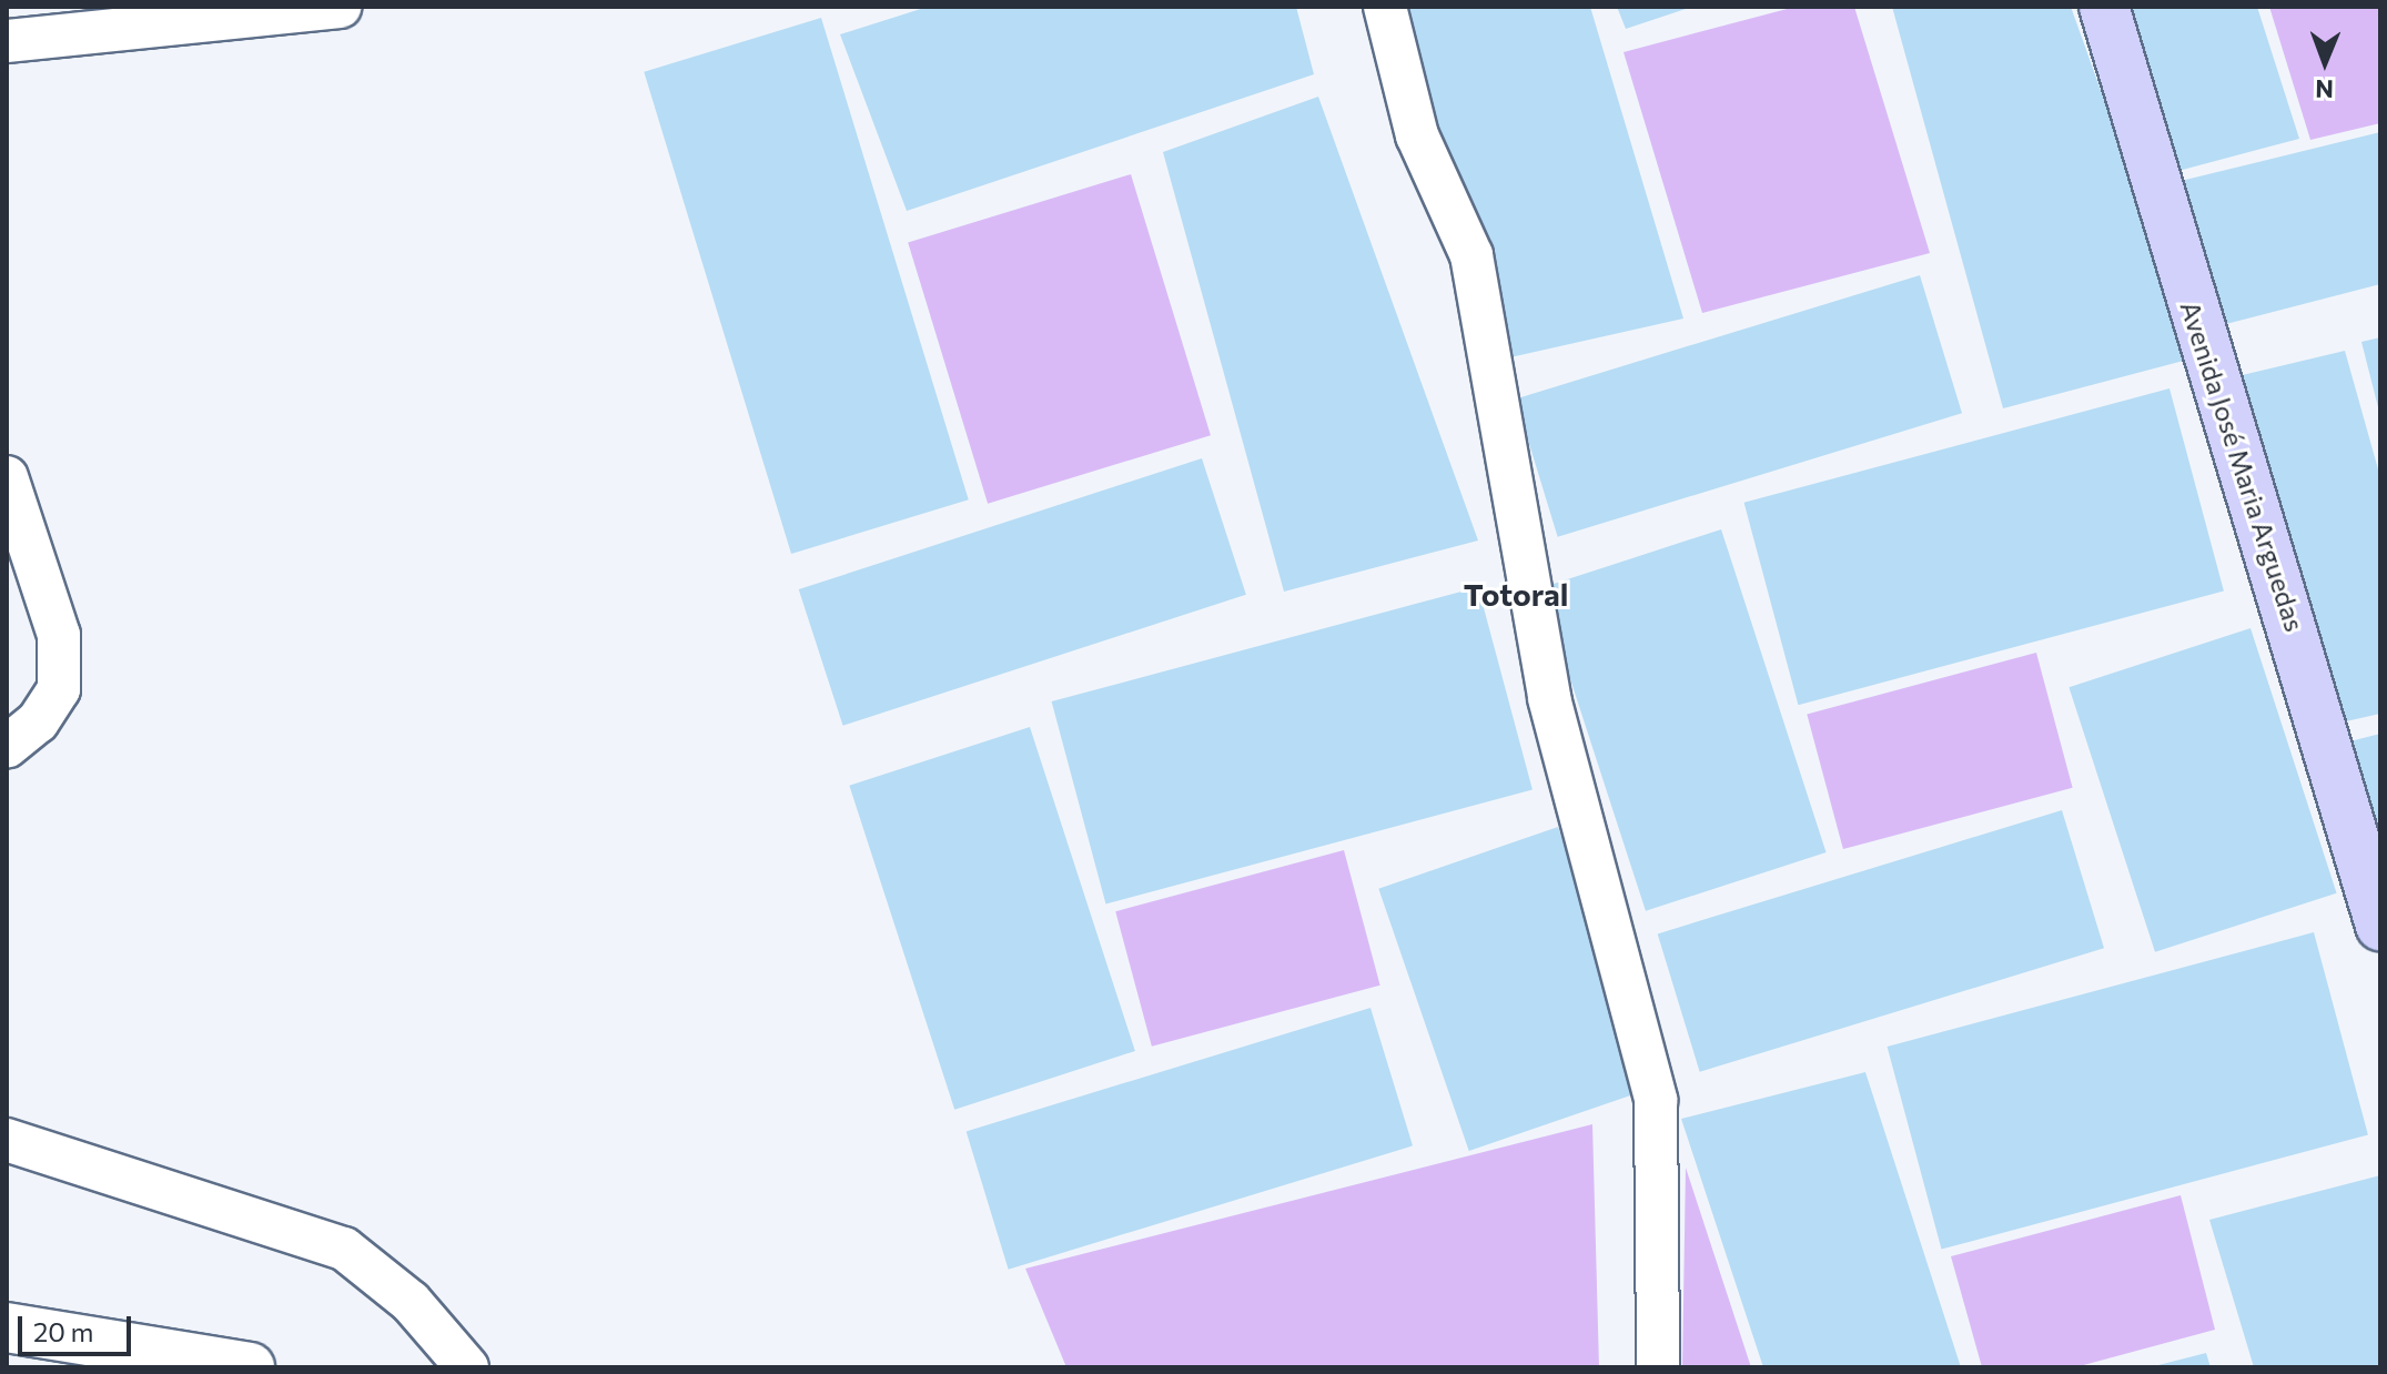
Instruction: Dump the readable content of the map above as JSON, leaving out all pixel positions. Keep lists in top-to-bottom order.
{
  "streets": {
    "main road": ["Avenida José Maria Arguedas"]
  },
  "districts": ["Totoral"],
  "scale_bar": "20 m",
  "north": "bottom"
}
